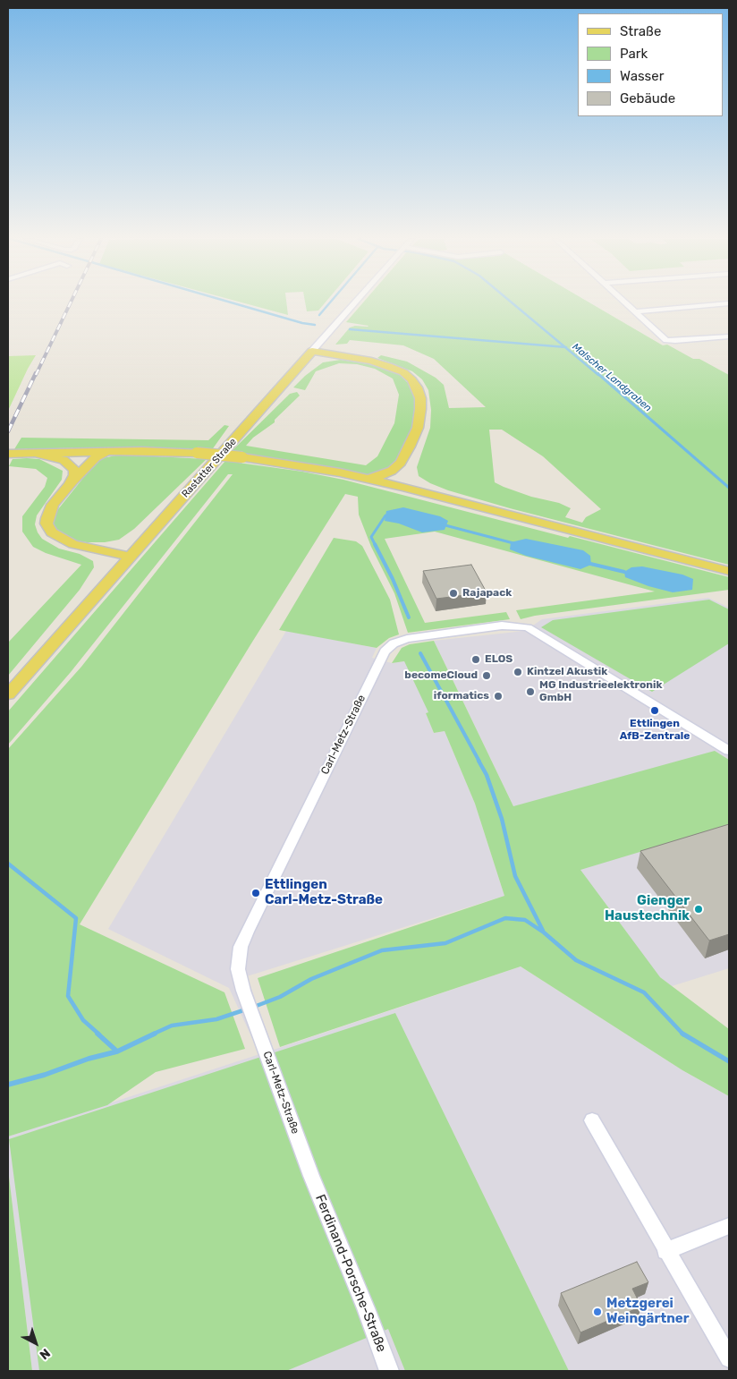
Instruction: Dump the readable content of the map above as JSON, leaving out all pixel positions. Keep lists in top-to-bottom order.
{
  "streets": {
    "main road": ["Rastatter Straße"],
    "street": ["Carl-Metz-Straße", "Ferdinand-Porsche-Straße"]
  },
  "crossings": [
    ["Carl-Metz-Straße", "Ferdinand-Porsche-Straße"]
  ],
  "water": ["Malscher Landgraben"],
  "places": [
    "Rajapack",
    "ELOS",
    "Kintzel Akustik",
    "becomeCloud",
    "MG Industrieelektronik GmbH",
    "iformatics",
    "Ettlingen AfB-Zentrale",
    "Ettlingen Carl-Metz-Straße",
    "Gienger Haustechnik",
    "Metzgerei Weingärtner"
  ],
  "legend": [
    "Straße",
    "Park",
    "Wasser",
    "Gebäude"
  ],
  "north": "bottom right"
}
